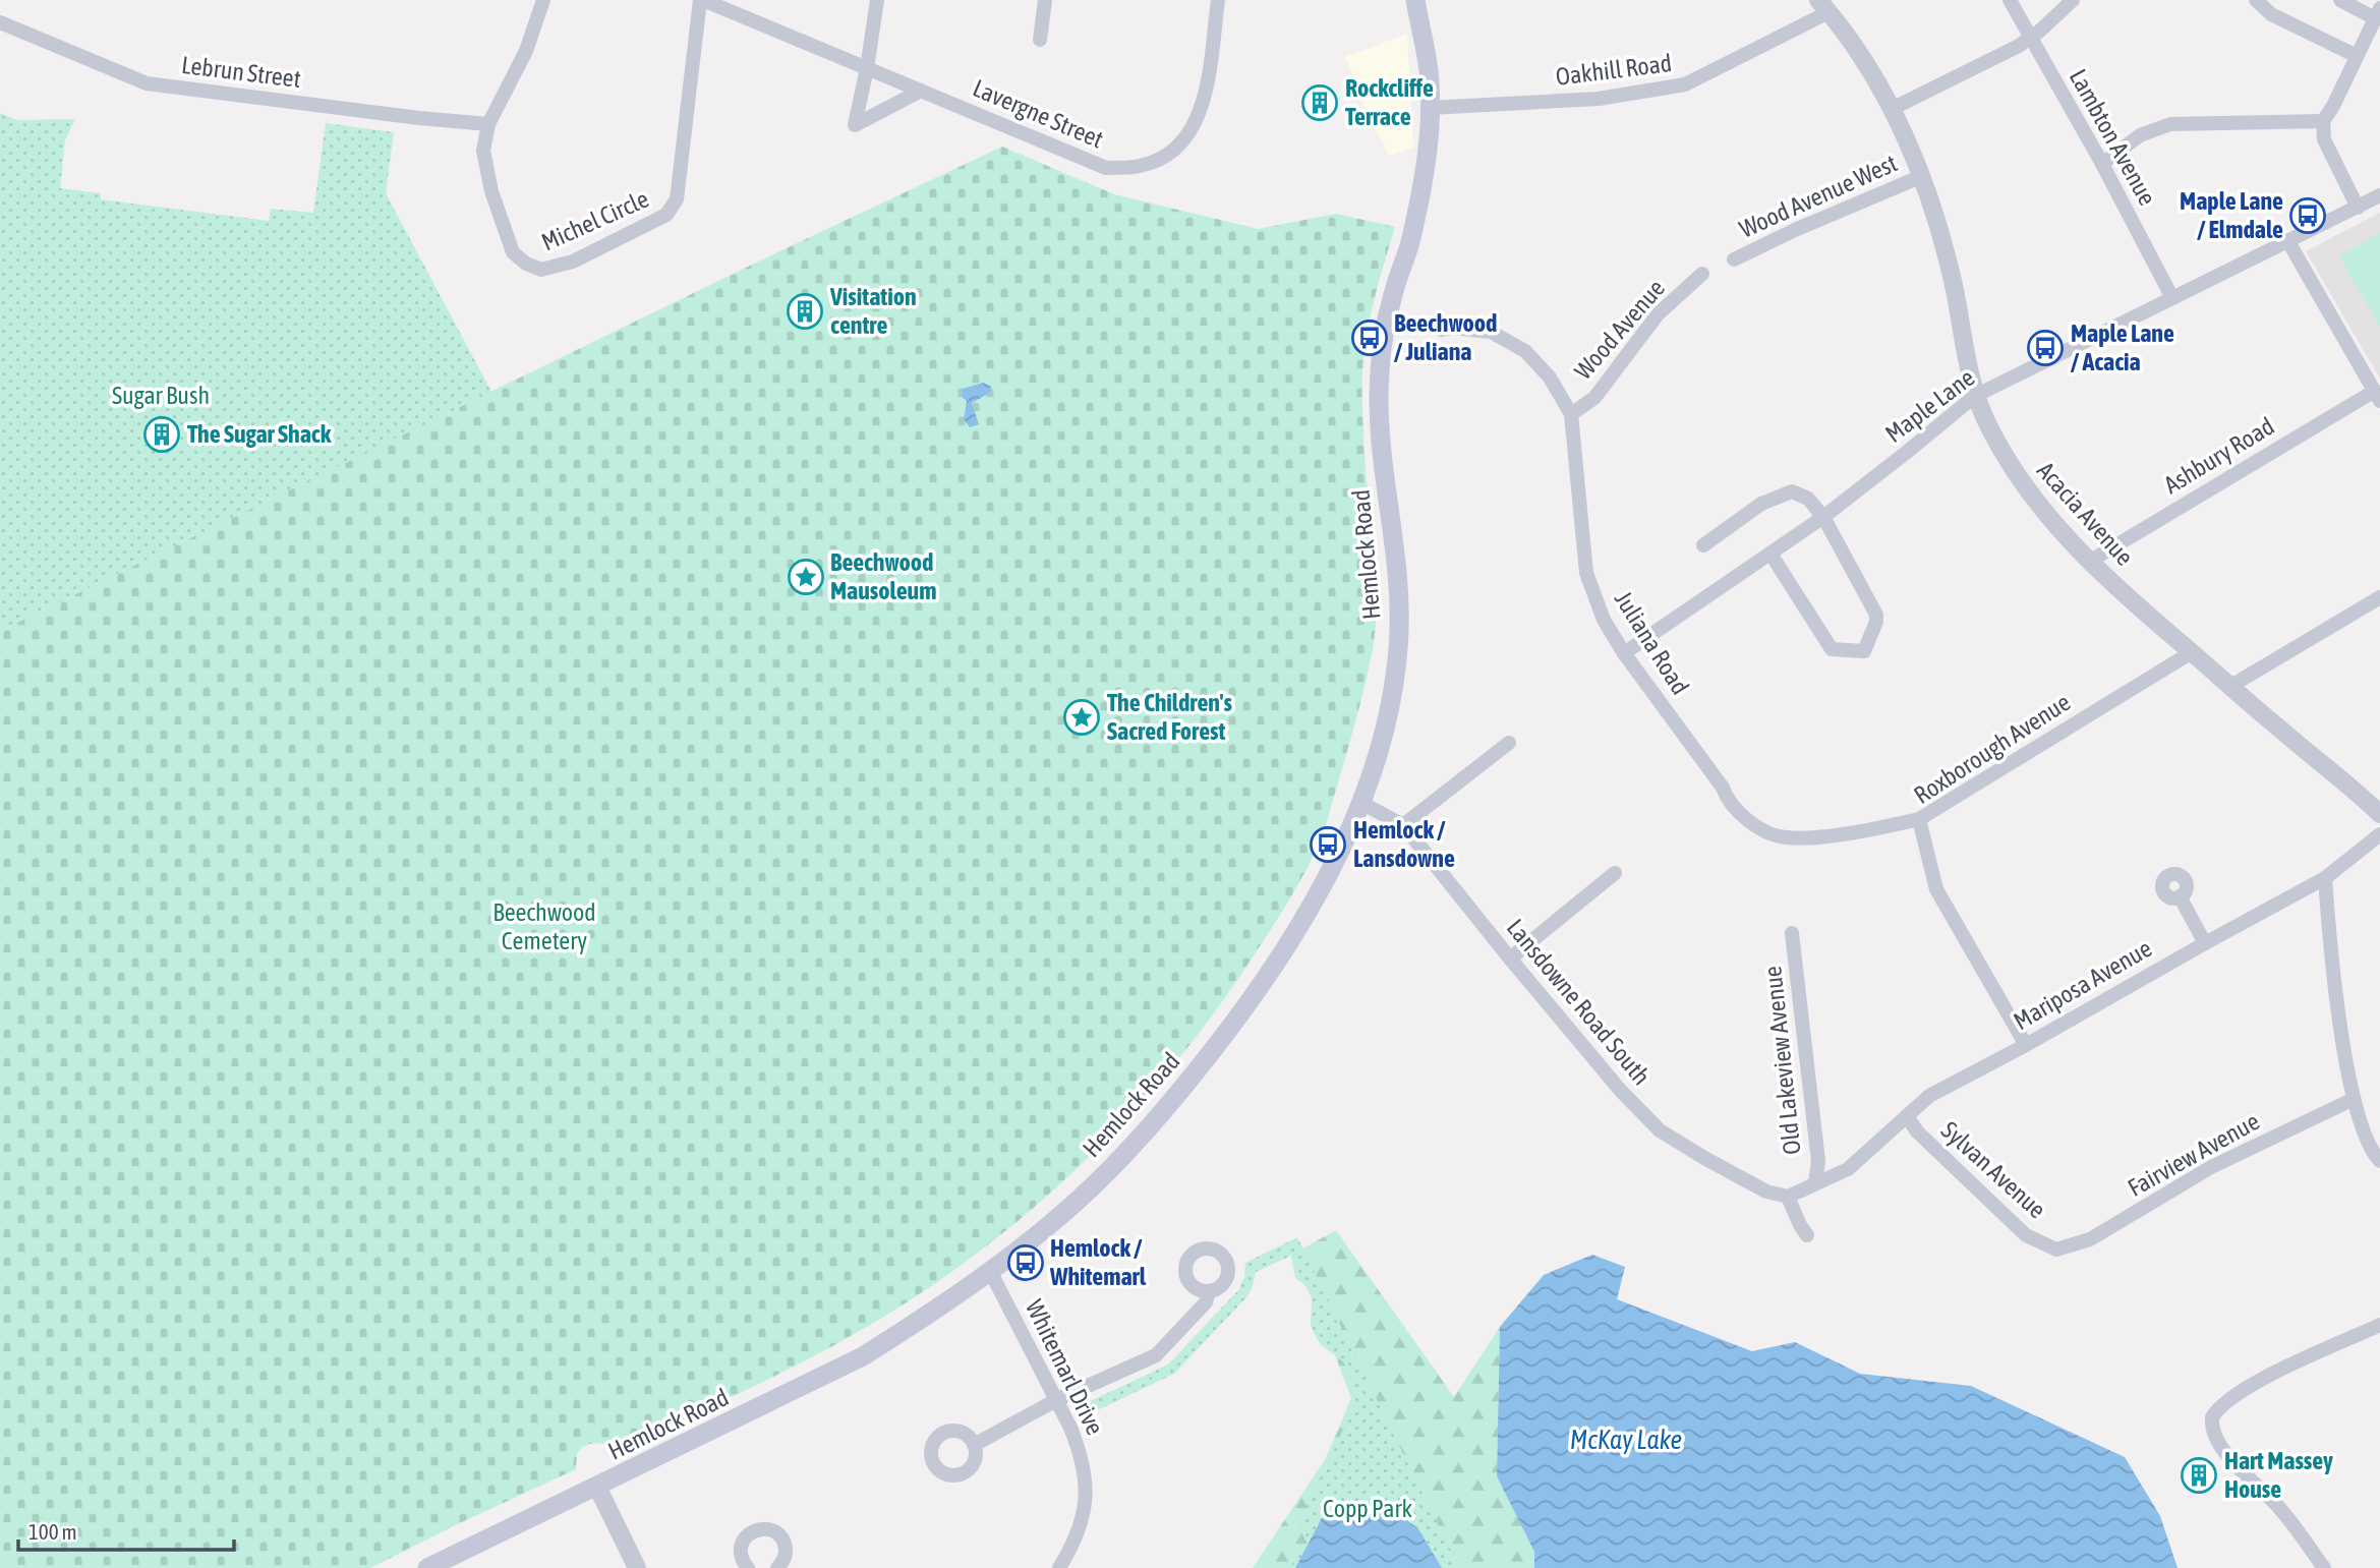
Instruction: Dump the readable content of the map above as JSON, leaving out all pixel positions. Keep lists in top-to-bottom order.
{
  "streets": {
    "main road": ["Hemlock Road"],
    "street": [
      "Oakhill Road",
      "Lebrun Street",
      "Lavergne Street",
      "Lambton Avenue",
      "Wood Avenue West",
      "Michel Circle",
      "Wood Avenue",
      "Maple Lane",
      "Ashbury Road",
      "Acacia Avenue",
      "Juliana Road",
      "Roxborough Avenue",
      "Mariposa Avenue",
      "Lansdowne Road South",
      "Old Lakeview Avenue",
      "Fairview Avenue",
      "Sylvan Avenue",
      "Whitemarl Drive"
    ]
  },
  "crossings": [
    ["Oakhill Road", "Acacia Avenue"],
    ["Oakhill Road", "Hemlock Road"],
    ["Lebrun Street", "Michel Circle"],
    ["Lavergne Street", "Michel Circle"],
    ["Lambton Avenue", "Maple Lane"],
    ["Wood Avenue West", "Acacia Avenue"],
    ["Wood Avenue", "Juliana Road"],
    ["Maple Lane", "Acacia Avenue"],
    ["Maple Lane", "Juliana Road"],
    ["Ashbury Road", "Acacia Avenue"],
    ["Acacia Avenue", "Roxborough Avenue"],
    ["Hemlock Road", "Lansdowne Road South"],
    ["Hemlock Road", "Whitemarl Drive"],
    ["Juliana Road", "Roxborough Avenue"],
    ["Roxborough Avenue", "Mariposa Avenue"],
    ["Mariposa Avenue", "Old Lakeview Avenue"],
    ["Mariposa Avenue", "Sylvan Avenue"],
    ["Fairview Avenue", "Sylvan Avenue"]
  ],
  "water": ["McKay Lake"],
  "parks": ["Sugar Bush", "Beechwood Cemetery", "Copp Park"],
  "places": {
    "building": [
      "Rockcliffe Terrace",
      "Visitation centre",
      "The Sugar Shack",
      "Hart Massey House"
    ],
    "bus stop": [
      "Maple Lane / Elmdale",
      "Beechwood / Juliana",
      "Maple Lane / Acacia",
      "Hemlock / Lansdowne",
      "Hemlock / Whitemarl"
    ],
    "place": ["Beechwood Mausoleum", "The Children's Sacred Forest"]
  },
  "scale_bar": "100 m"
}
